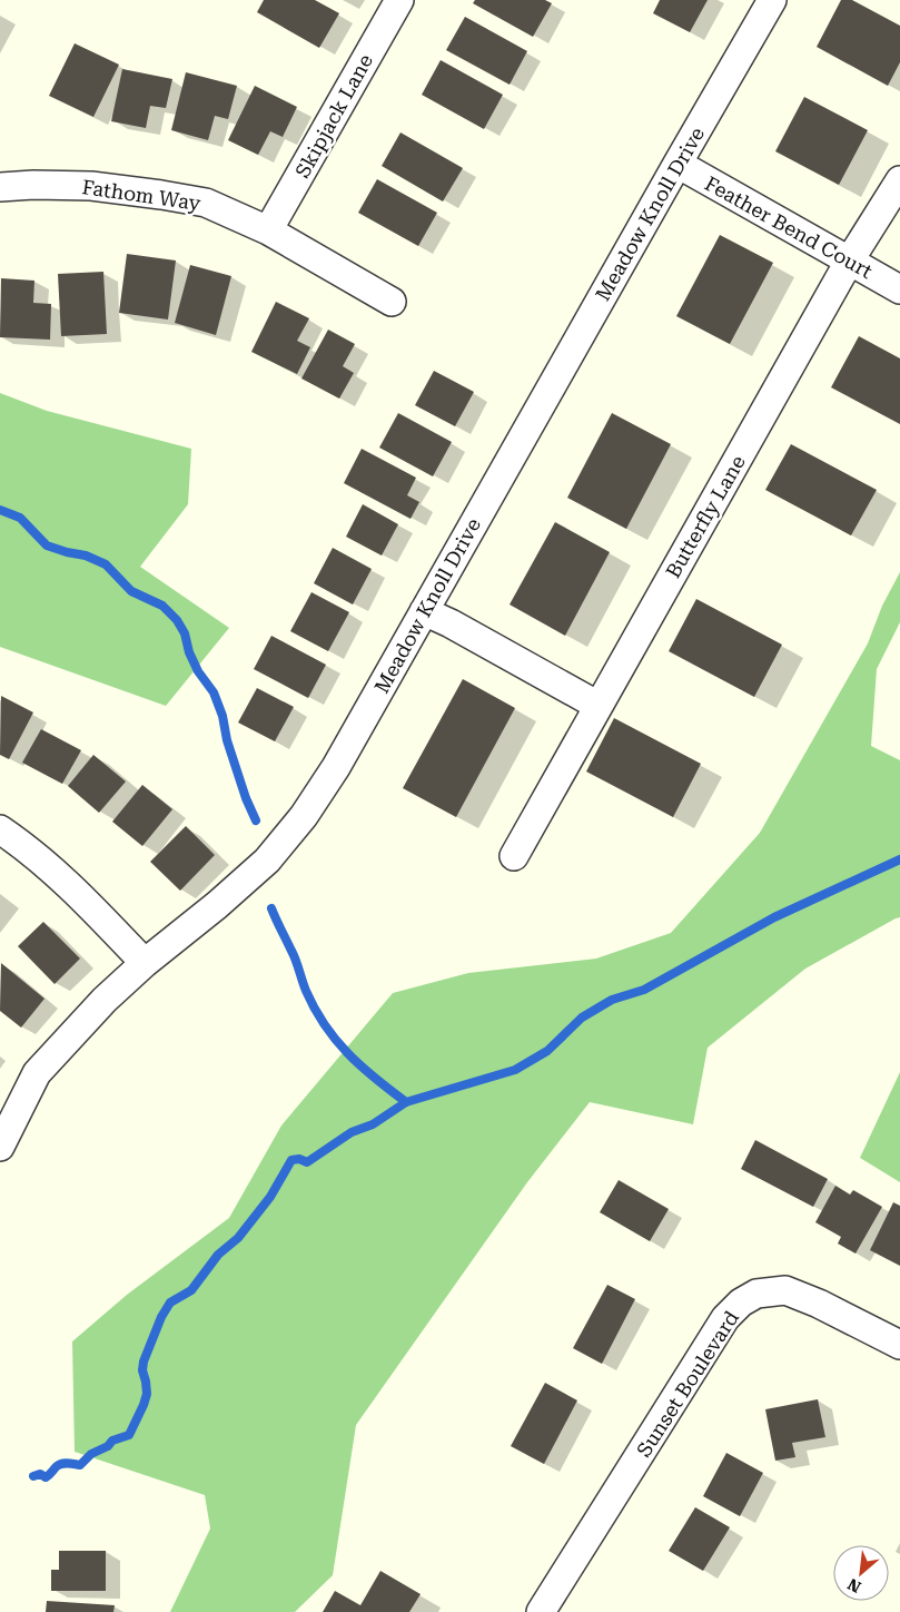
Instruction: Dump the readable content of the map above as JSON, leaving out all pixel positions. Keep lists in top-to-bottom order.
{
  "streets": {
    "street": [
      "Skipjack Lane",
      "Fathom Way",
      "Meadow Knoll Drive",
      "Feather Bend Court",
      "Butterfly Lane",
      "Sunset Boulevard"
    ]
  },
  "crossings": [
    ["Skipjack Lane", "Fathom Way"],
    ["Meadow Knoll Drive", "Feather Bend Court"],
    ["Feather Bend Court", "Butterfly Lane"]
  ],
  "north": "bottom left"
}
